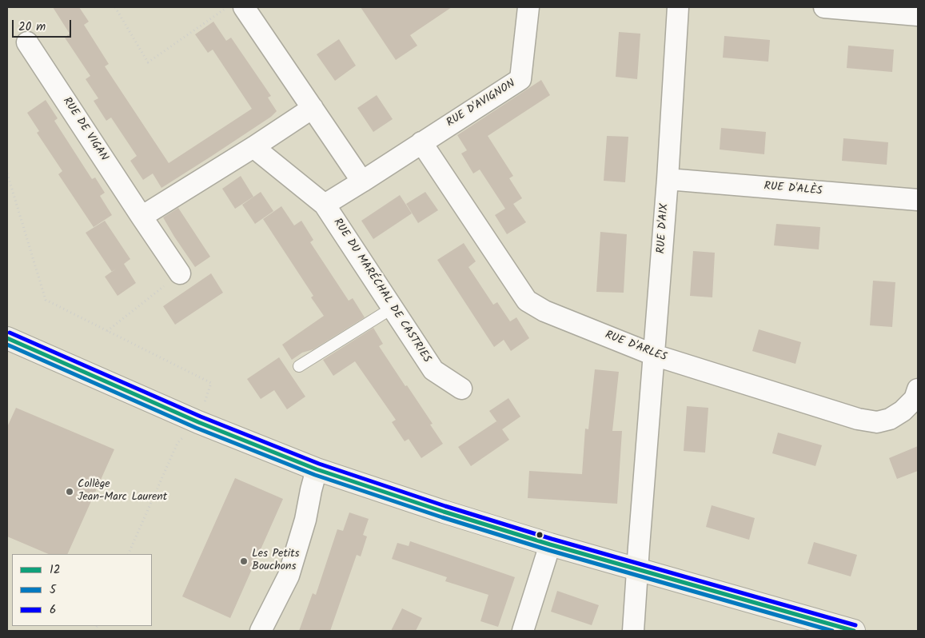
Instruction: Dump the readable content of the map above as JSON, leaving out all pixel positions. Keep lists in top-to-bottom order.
{
  "streets": {
    "street": [
      "RUE D'AVIGNON",
      "RUE DE VIGAN",
      "RUE D'ALÈS",
      "RUE D'AIX",
      "RUE DU MARÉCHAL DE CASTRIES",
      "RUE D'ARLES"
    ]
  },
  "crossings": [
    ["RUE D'AVIGNON", "RUE D'ARLES"],
    ["RUE D'ALÈS", "RUE D'AIX"],
    ["RUE D'AIX", "RUE D'ARLES"]
  ],
  "places": ["Collège Jean-Marc Laurent", "Les Petits Bouchons"],
  "lines": ["transit line 6", "transit line 12", "transit line 5"],
  "legend": ["12", "5", "6"],
  "scale_bar": "20 m"
}
